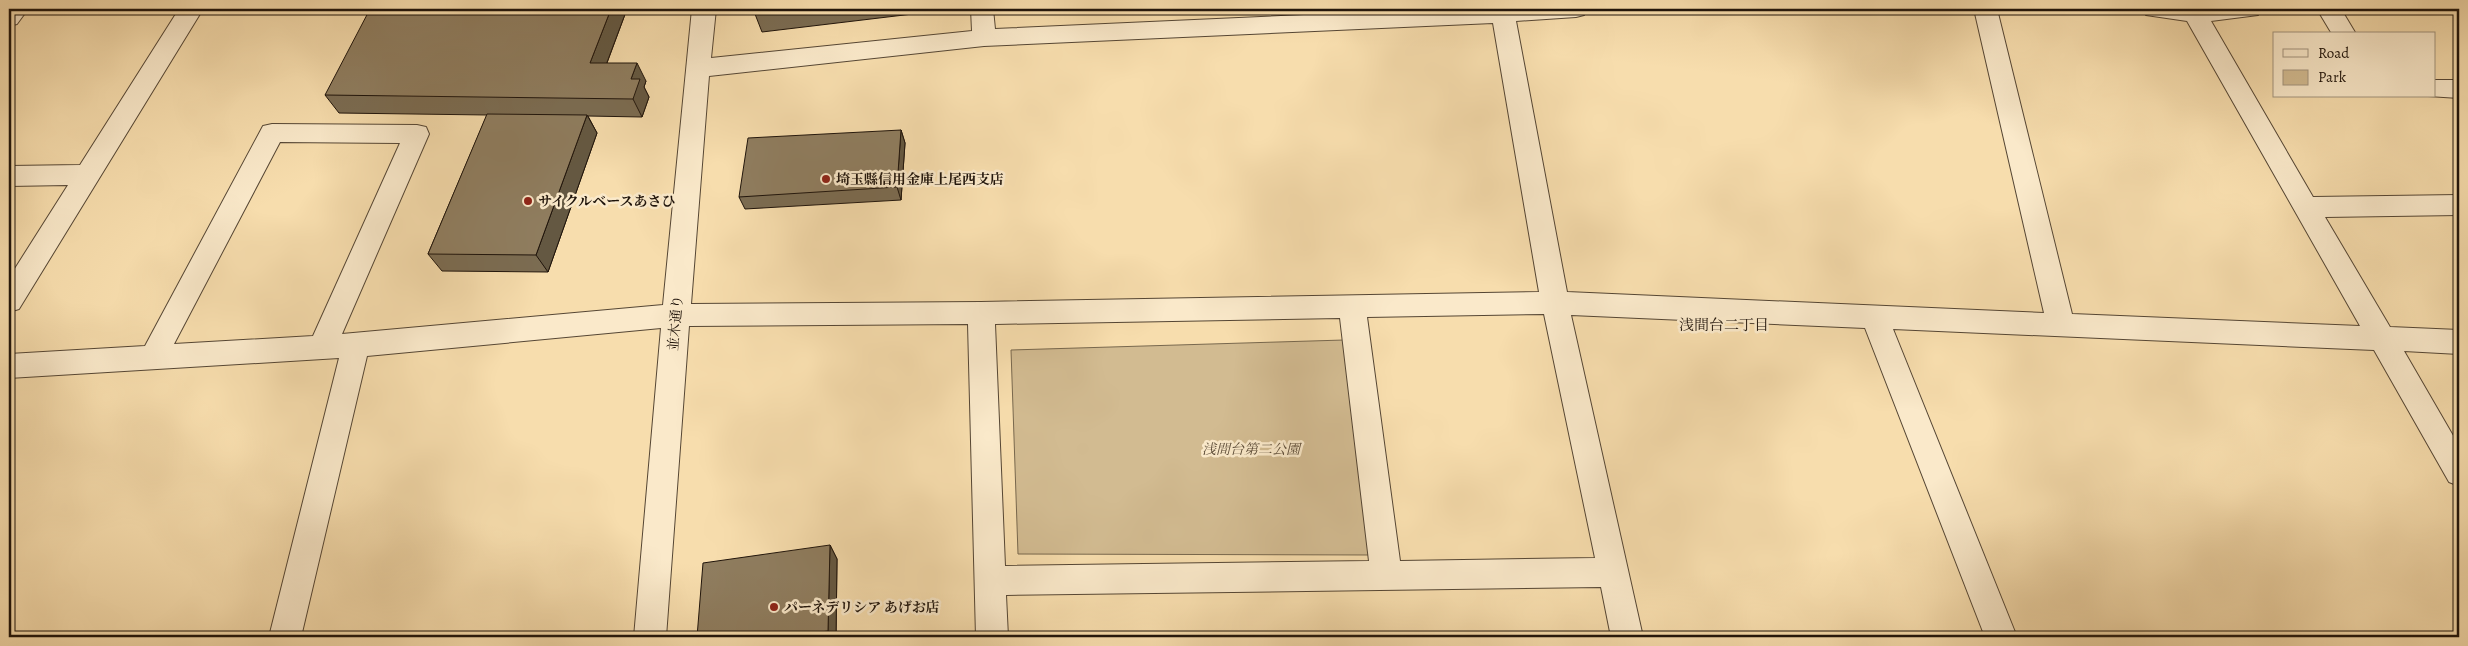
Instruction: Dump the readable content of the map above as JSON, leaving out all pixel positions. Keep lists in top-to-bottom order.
{
  "streets": {
    "street": ["並木通り"]
  },
  "districts": ["浅間台二丁目"],
  "parks": ["浅間台第二公園"],
  "places": ["埼玉縣信用金庫上尾西支店", "サイクルベースあさひ", "パーネデリシア あげお店"],
  "legend": ["Road", "Park"]
}
